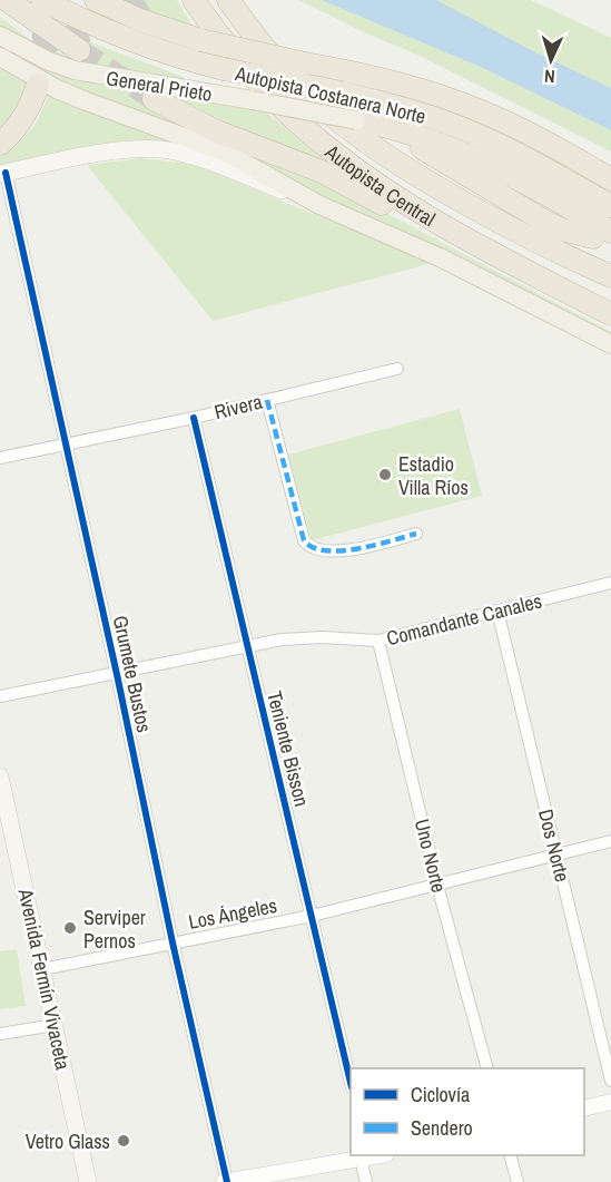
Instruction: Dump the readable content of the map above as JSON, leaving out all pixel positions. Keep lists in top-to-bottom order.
{
  "streets": {
    "highway": ["Autopista Costanera Norte", "Autopista Central"],
    "main road": ["General Prieto", "Avenida Fermín Vivaceta"],
    "street": [
      "Rivera",
      "Comandante Canales",
      "Grumete Bustos",
      "Teniente Bisson",
      "Dos Norte",
      "Uno Norte",
      "Los Ángeles"
    ]
  },
  "crossings": [
    ["Rivera", "Grumete Bustos"],
    ["Rivera", "Teniente Bisson"],
    ["Comandante Canales", "Grumete Bustos"],
    ["Comandante Canales", "Teniente Bisson"],
    ["Comandante Canales", "Dos Norte"],
    ["Comandante Canales", "Uno Norte"],
    ["Grumete Bustos", "Los Ángeles"],
    ["Teniente Bisson", "Los Ángeles"],
    ["Dos Norte", "Los Ángeles"],
    ["Uno Norte", "Los Ángeles"],
    ["Los Ángeles", "Avenida Fermín Vivaceta"]
  ],
  "places": ["Estadio Villa Ríos", "Serviper Pernos", "Vetro Glass"],
  "legend": ["Ciclovía", "Sendero"],
  "north": "bottom"
}
